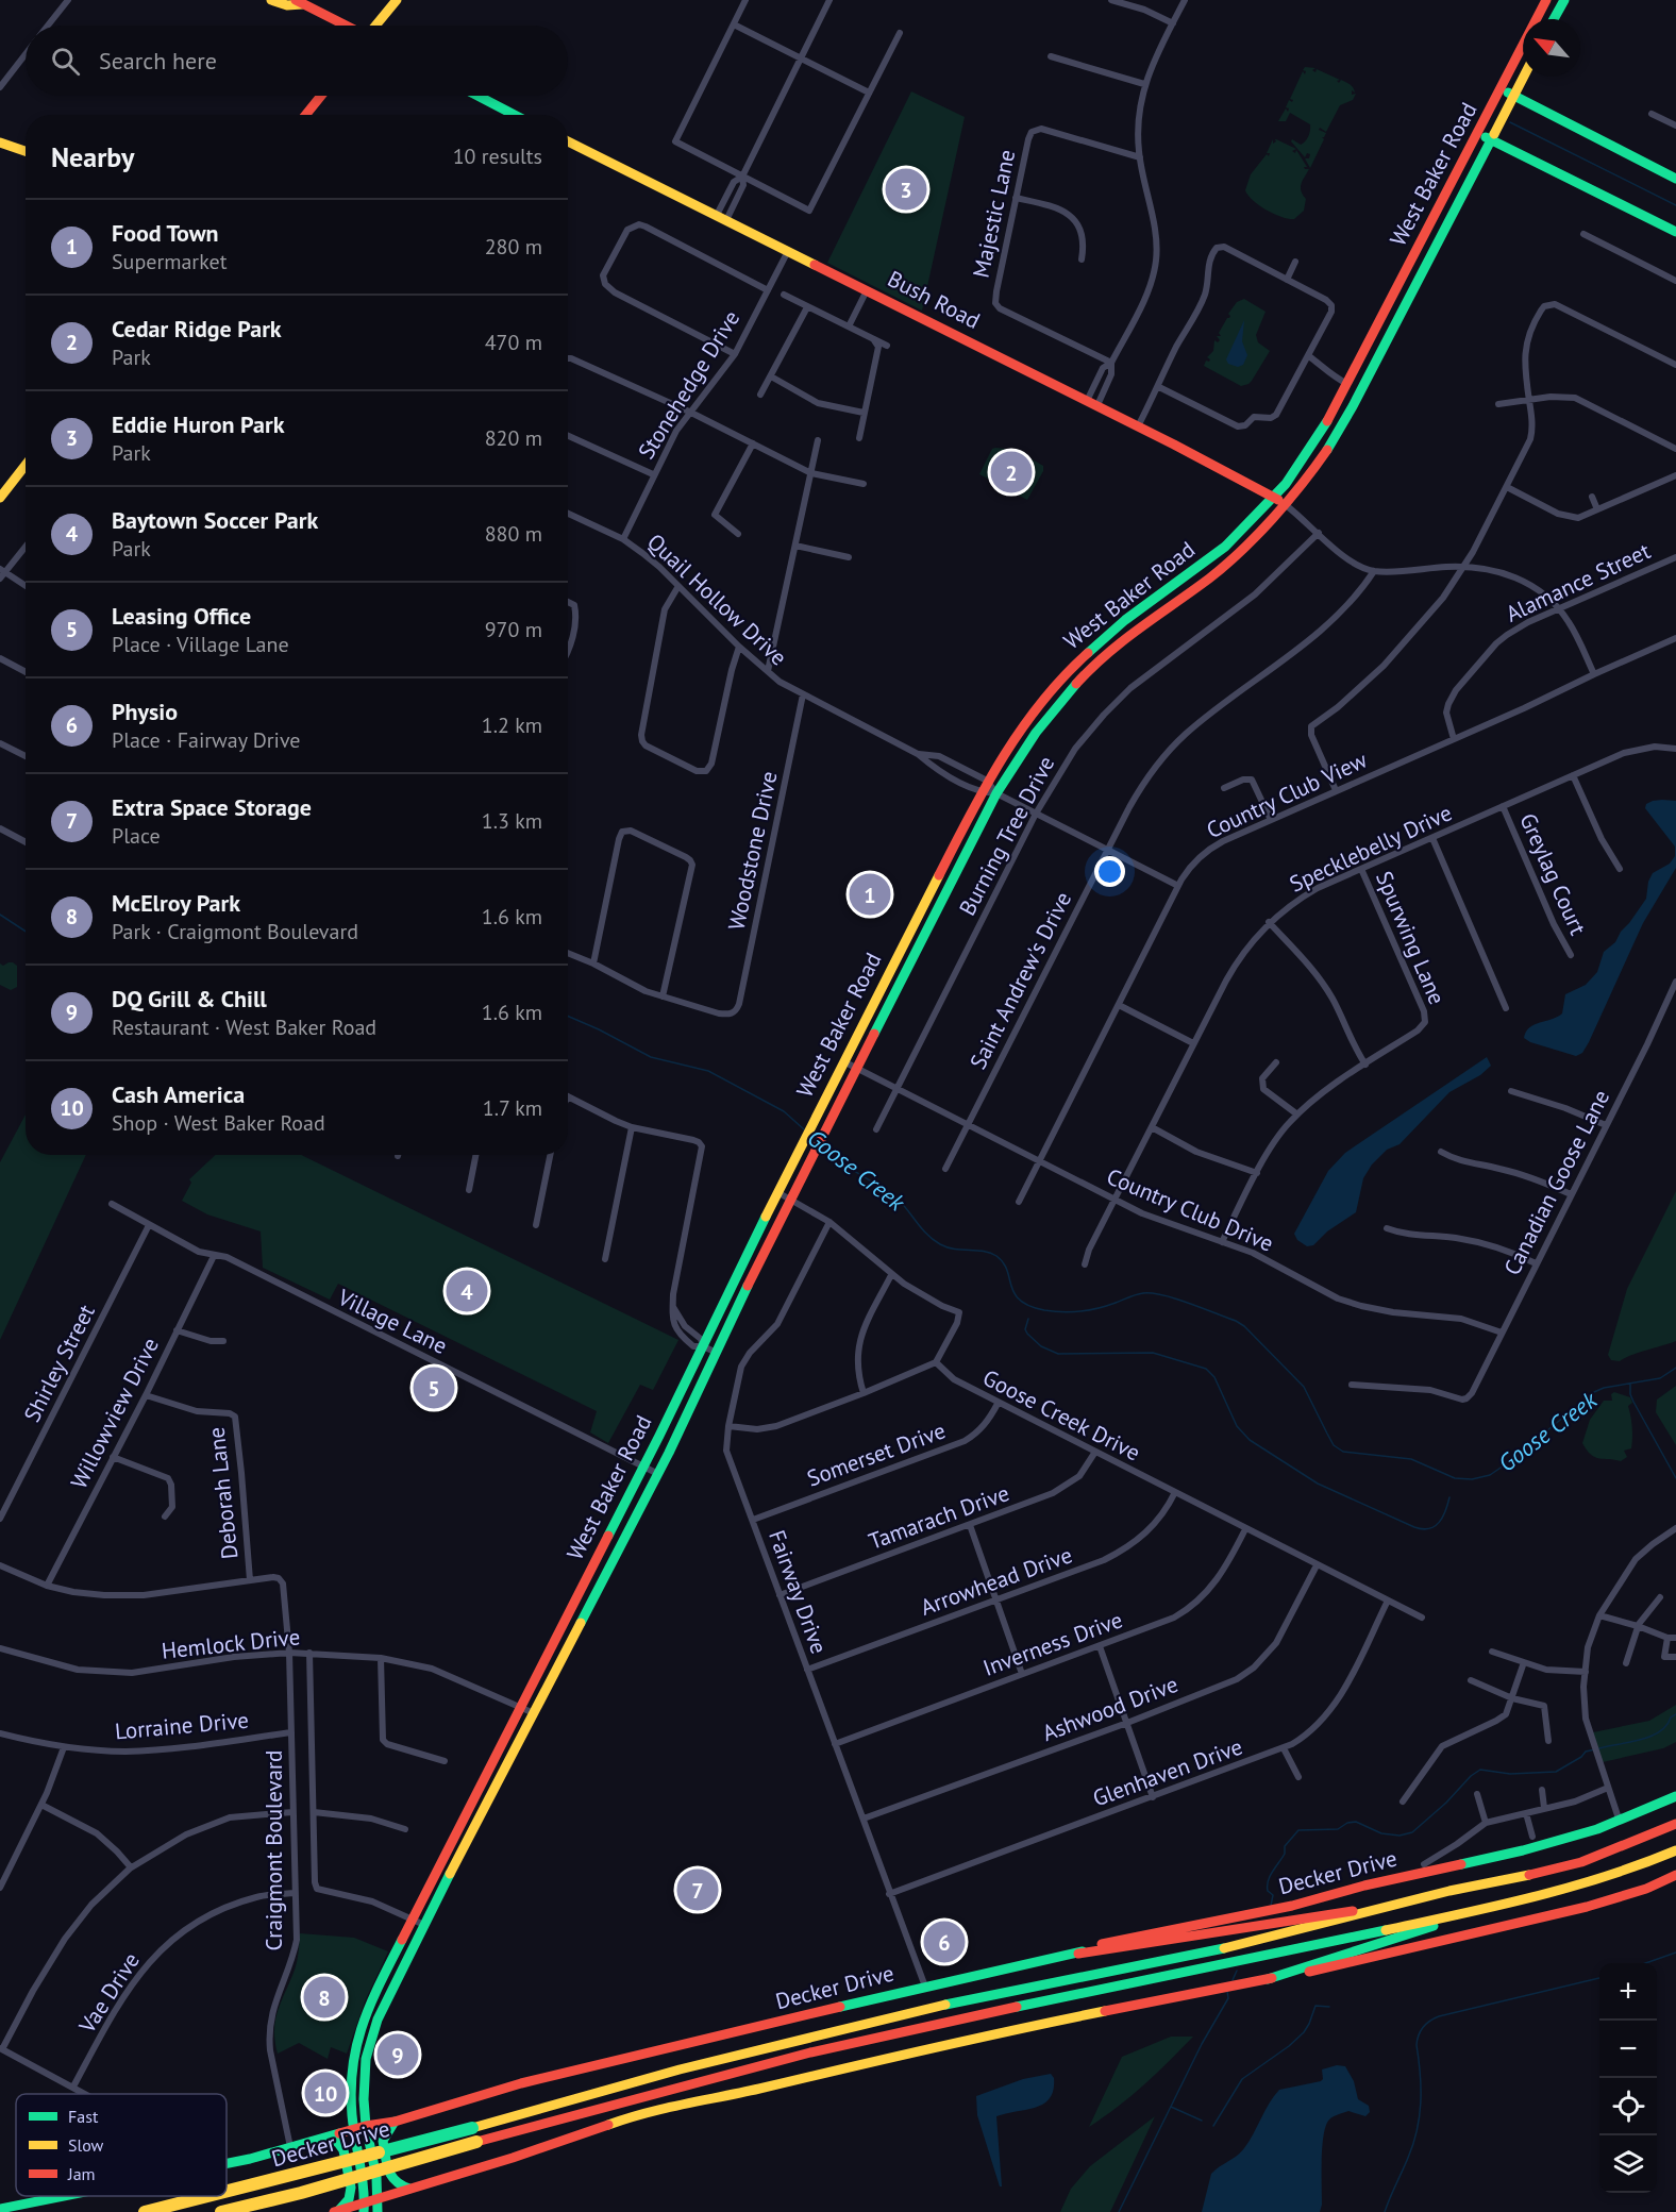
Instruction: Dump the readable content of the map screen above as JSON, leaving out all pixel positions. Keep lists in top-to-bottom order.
{
  "streets": {
    "main road": ["West Baker Road", "Bush Road", "Decker Drive"],
    "street": [
      "Majestic Lane",
      "Stonehedge Drive",
      "Alamance Street",
      "Quail Hollow Drive",
      "Country Club View",
      "Burning Tree Drive",
      "Specklebelly Drive",
      "Woodstone Drive",
      "Greylag Court",
      "Spurwing Lane",
      "Saint Andrew's Drive",
      "Canadian Goose Lane",
      "Country Club Drive",
      "Village Lane",
      "Shirley Street",
      "Willowview Drive",
      "Goose Creek Drive",
      "Somerset Drive",
      "Deborah Lane",
      "Tamarach Drive",
      "Arrowhead Drive",
      "Fairway Drive",
      "Hemlock Drive",
      "Inverness Drive",
      "Ashwood Drive",
      "Lorraine Drive",
      "Glenhaven Drive",
      "Craigmont Boulevard",
      "Vae Drive"
    ]
  },
  "crossings": [
    ["West Baker Road", "Bush Road"],
    ["West Baker Road", "Quail Hollow Drive"],
    ["West Baker Road", "Country Club Drive"],
    ["West Baker Road", "Village Lane"],
    ["West Baker Road", "Hemlock Drive"],
    ["West Baker Road", "Decker Drive"],
    ["Bush Road", "Stonehedge Drive"],
    ["Stonehedge Drive", "Quail Hollow Drive"],
    ["Alamance Street", "Country Club View"],
    ["Quail Hollow Drive", "Woodstone Drive"],
    ["Country Club View", "Country Club Drive"],
    ["Burning Tree Drive", "Country Club Drive"],
    ["Specklebelly Drive", "Greylag Court"],
    ["Specklebelly Drive", "Spurwing Lane"],
    ["Specklebelly Drive", "Country Club Drive"],
    ["Saint Andrew's Drive", "Country Club Drive"],
    ["Canadian Goose Lane", "Country Club Drive"],
    ["Village Lane", "Shirley Street"],
    ["Village Lane", "Willowview Drive"],
    ["Willowview Drive", "Deborah Lane"],
    ["Goose Creek Drive", "Somerset Drive"],
    ["Goose Creek Drive", "Tamarach Drive"],
    ["Goose Creek Drive", "Arrowhead Drive"],
    ["Goose Creek Drive", "Inverness Drive"],
    ["Goose Creek Drive", "Ashwood Drive"],
    ["Goose Creek Drive", "Glenhaven Drive"],
    ["Somerset Drive", "Fairway Drive"],
    ["Deborah Lane", "Craigmont Boulevard"],
    ["Tamarach Drive", "Fairway Drive"],
    ["Arrowhead Drive", "Fairway Drive"],
    ["Fairway Drive", "Inverness Drive"],
    ["Fairway Drive", "Ashwood Drive"],
    ["Fairway Drive", "Glenhaven Drive"],
    ["Fairway Drive", "Decker Drive"],
    ["Hemlock Drive", "Craigmont Boulevard"],
    ["Lorraine Drive", "Craigmont Boulevard"],
    ["Craigmont Boulevard", "Decker Drive"],
    ["Craigmont Boulevard", "Vae Drive"]
  ],
  "water": ["Goose Creek"],
  "legend": ["Fast", "Slow", "Jam"],
  "north": "top left",
  "page": {
    "search": "Search here",
    "heading": ["Nearby", "10 results"],
    "pins": [
      "3",
      "2",
      "1",
      "4",
      "5",
      "7",
      "6",
      "8",
      "9",
      "10"
    ],
    "list": [
      {
        "mark": "1",
        "name": "Food Town",
        "note": "Supermarket",
        "value": "280 m"
      },
      {
        "mark": "2",
        "name": "Cedar Ridge Park",
        "note": "Park",
        "value": "470 m"
      },
      {
        "mark": "3",
        "name": "Eddie Huron Park",
        "note": "Park",
        "value": "820 m"
      },
      {
        "mark": "4",
        "name": "Baytown Soccer Park",
        "note": "Park",
        "value": "880 m"
      },
      {
        "mark": "5",
        "name": "Leasing Office",
        "note": "Place · Village Lane",
        "value": "970 m"
      },
      {
        "mark": "6",
        "name": "Physio",
        "note": "Place · Fairway Drive",
        "value": "1.2 km"
      },
      {
        "mark": "7",
        "name": "Extra Space Storage",
        "note": "Place",
        "value": "1.3 km"
      },
      {
        "mark": "8",
        "name": "McElroy Park",
        "note": "Park · Craigmont Boulevard",
        "value": "1.6 km"
      },
      {
        "mark": "9",
        "name": "DQ Grill & Chill",
        "note": "Restaurant · West Baker Road",
        "value": "1.6 km"
      },
      {
        "mark": "10",
        "name": "Cash America",
        "note": "Shop · West Baker Road",
        "value": "1.7 km"
      }
    ],
    "map_buttons": ["+", "−"]
  }
}
